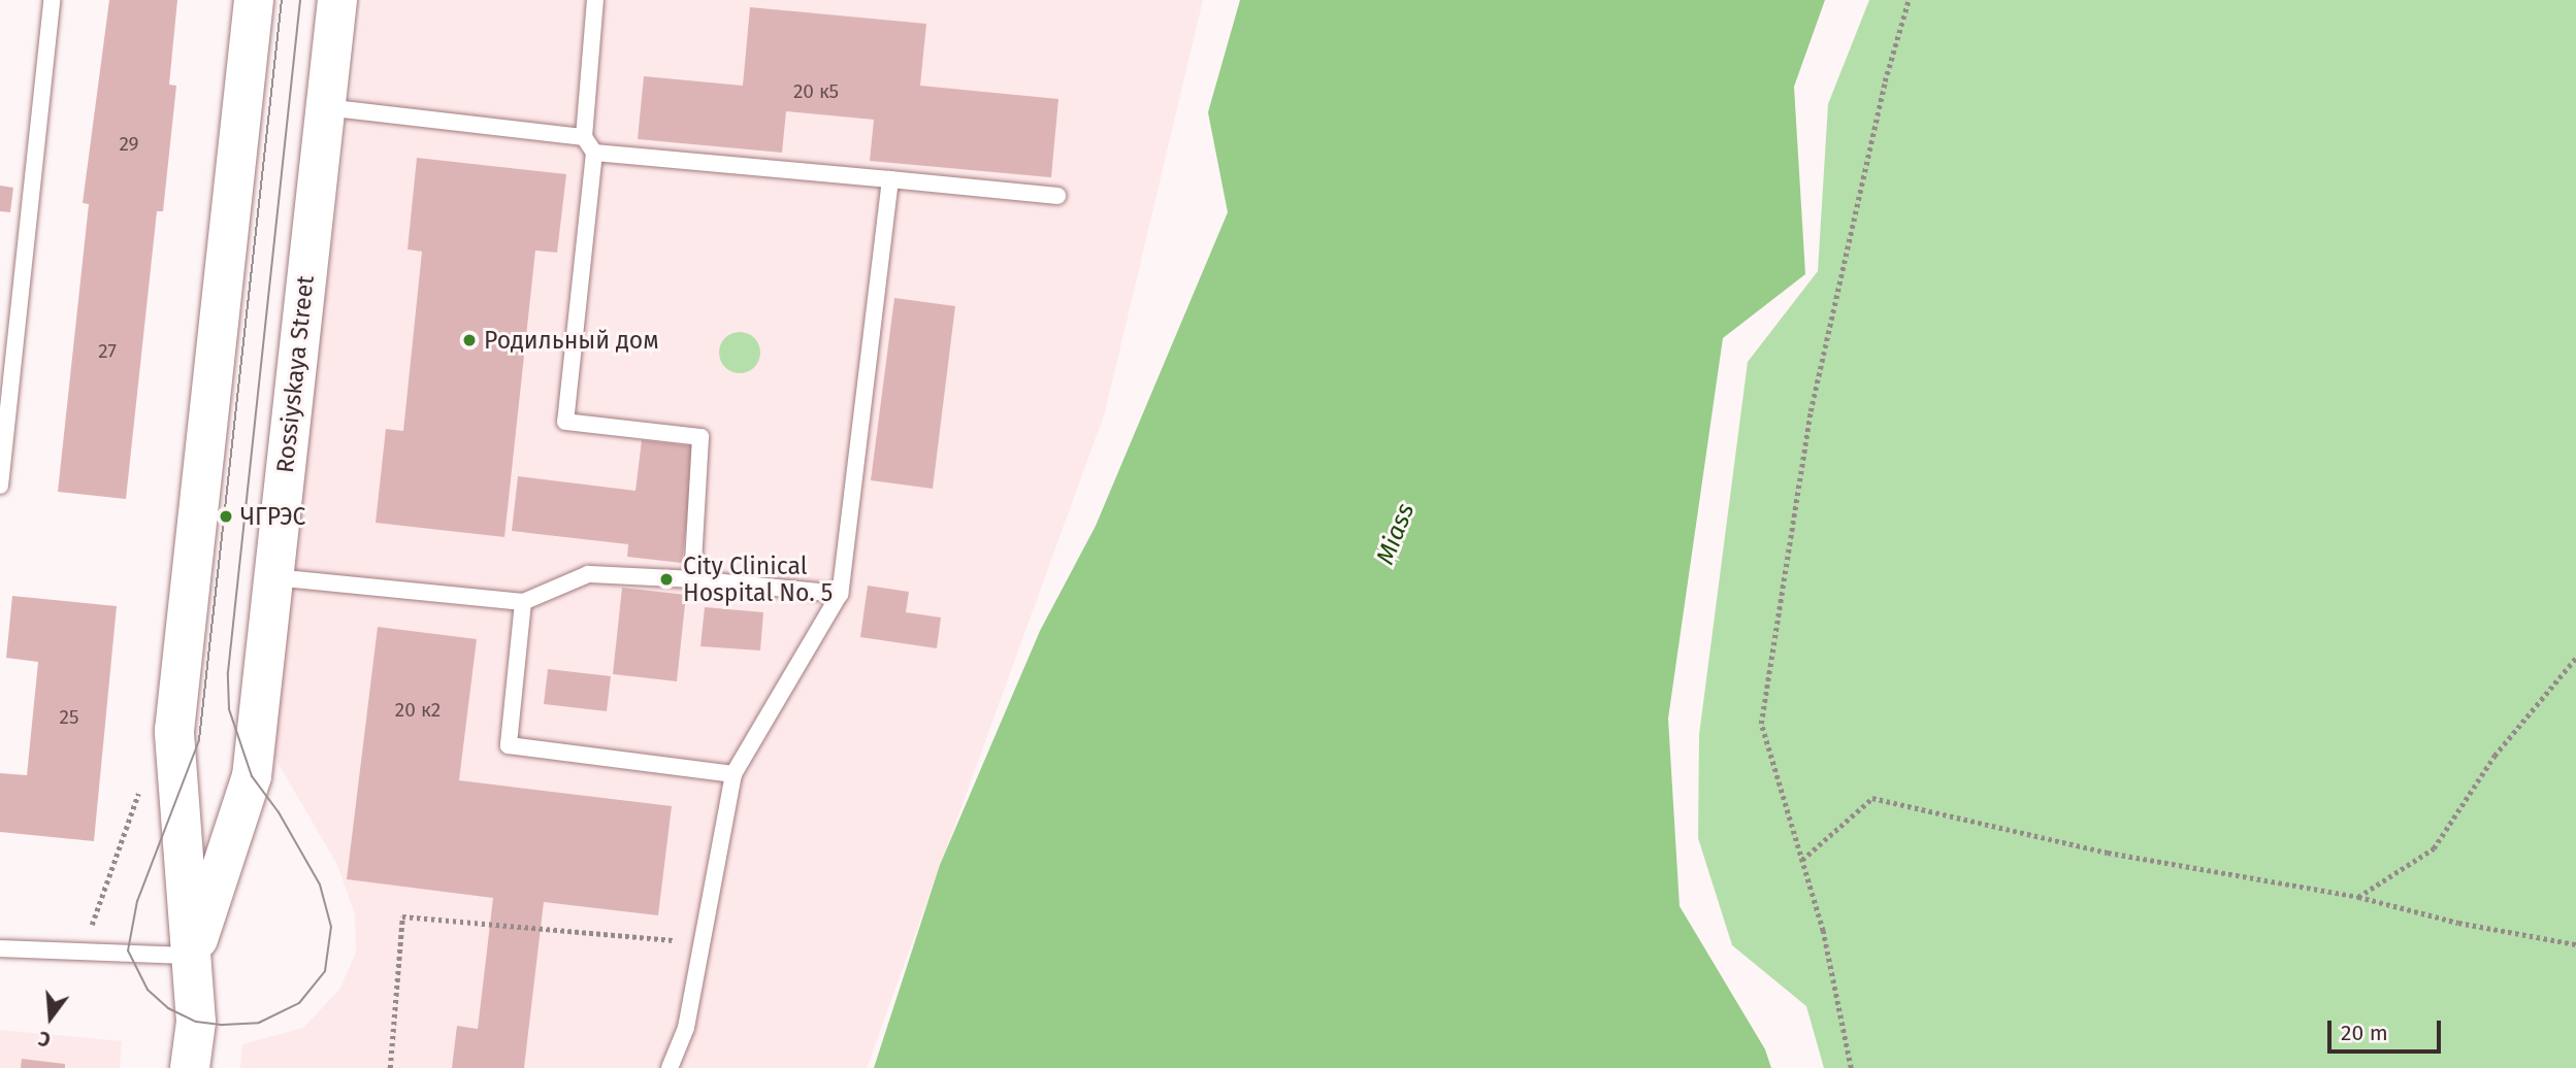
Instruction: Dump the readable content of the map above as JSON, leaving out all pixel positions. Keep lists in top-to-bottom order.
{
  "streets": {
    "main road": ["Rossiyskaya Street"]
  },
  "water": ["Miass"],
  "places": ["Родильный дом", "ЧГРЭС", "City Clinical Hospital No. 5"],
  "house_numbers": [
    "20 к5",
    "29",
    "27",
    "20 к2",
    "25"
  ],
  "scale_bar": "20 m",
  "north": "bottom"
}
